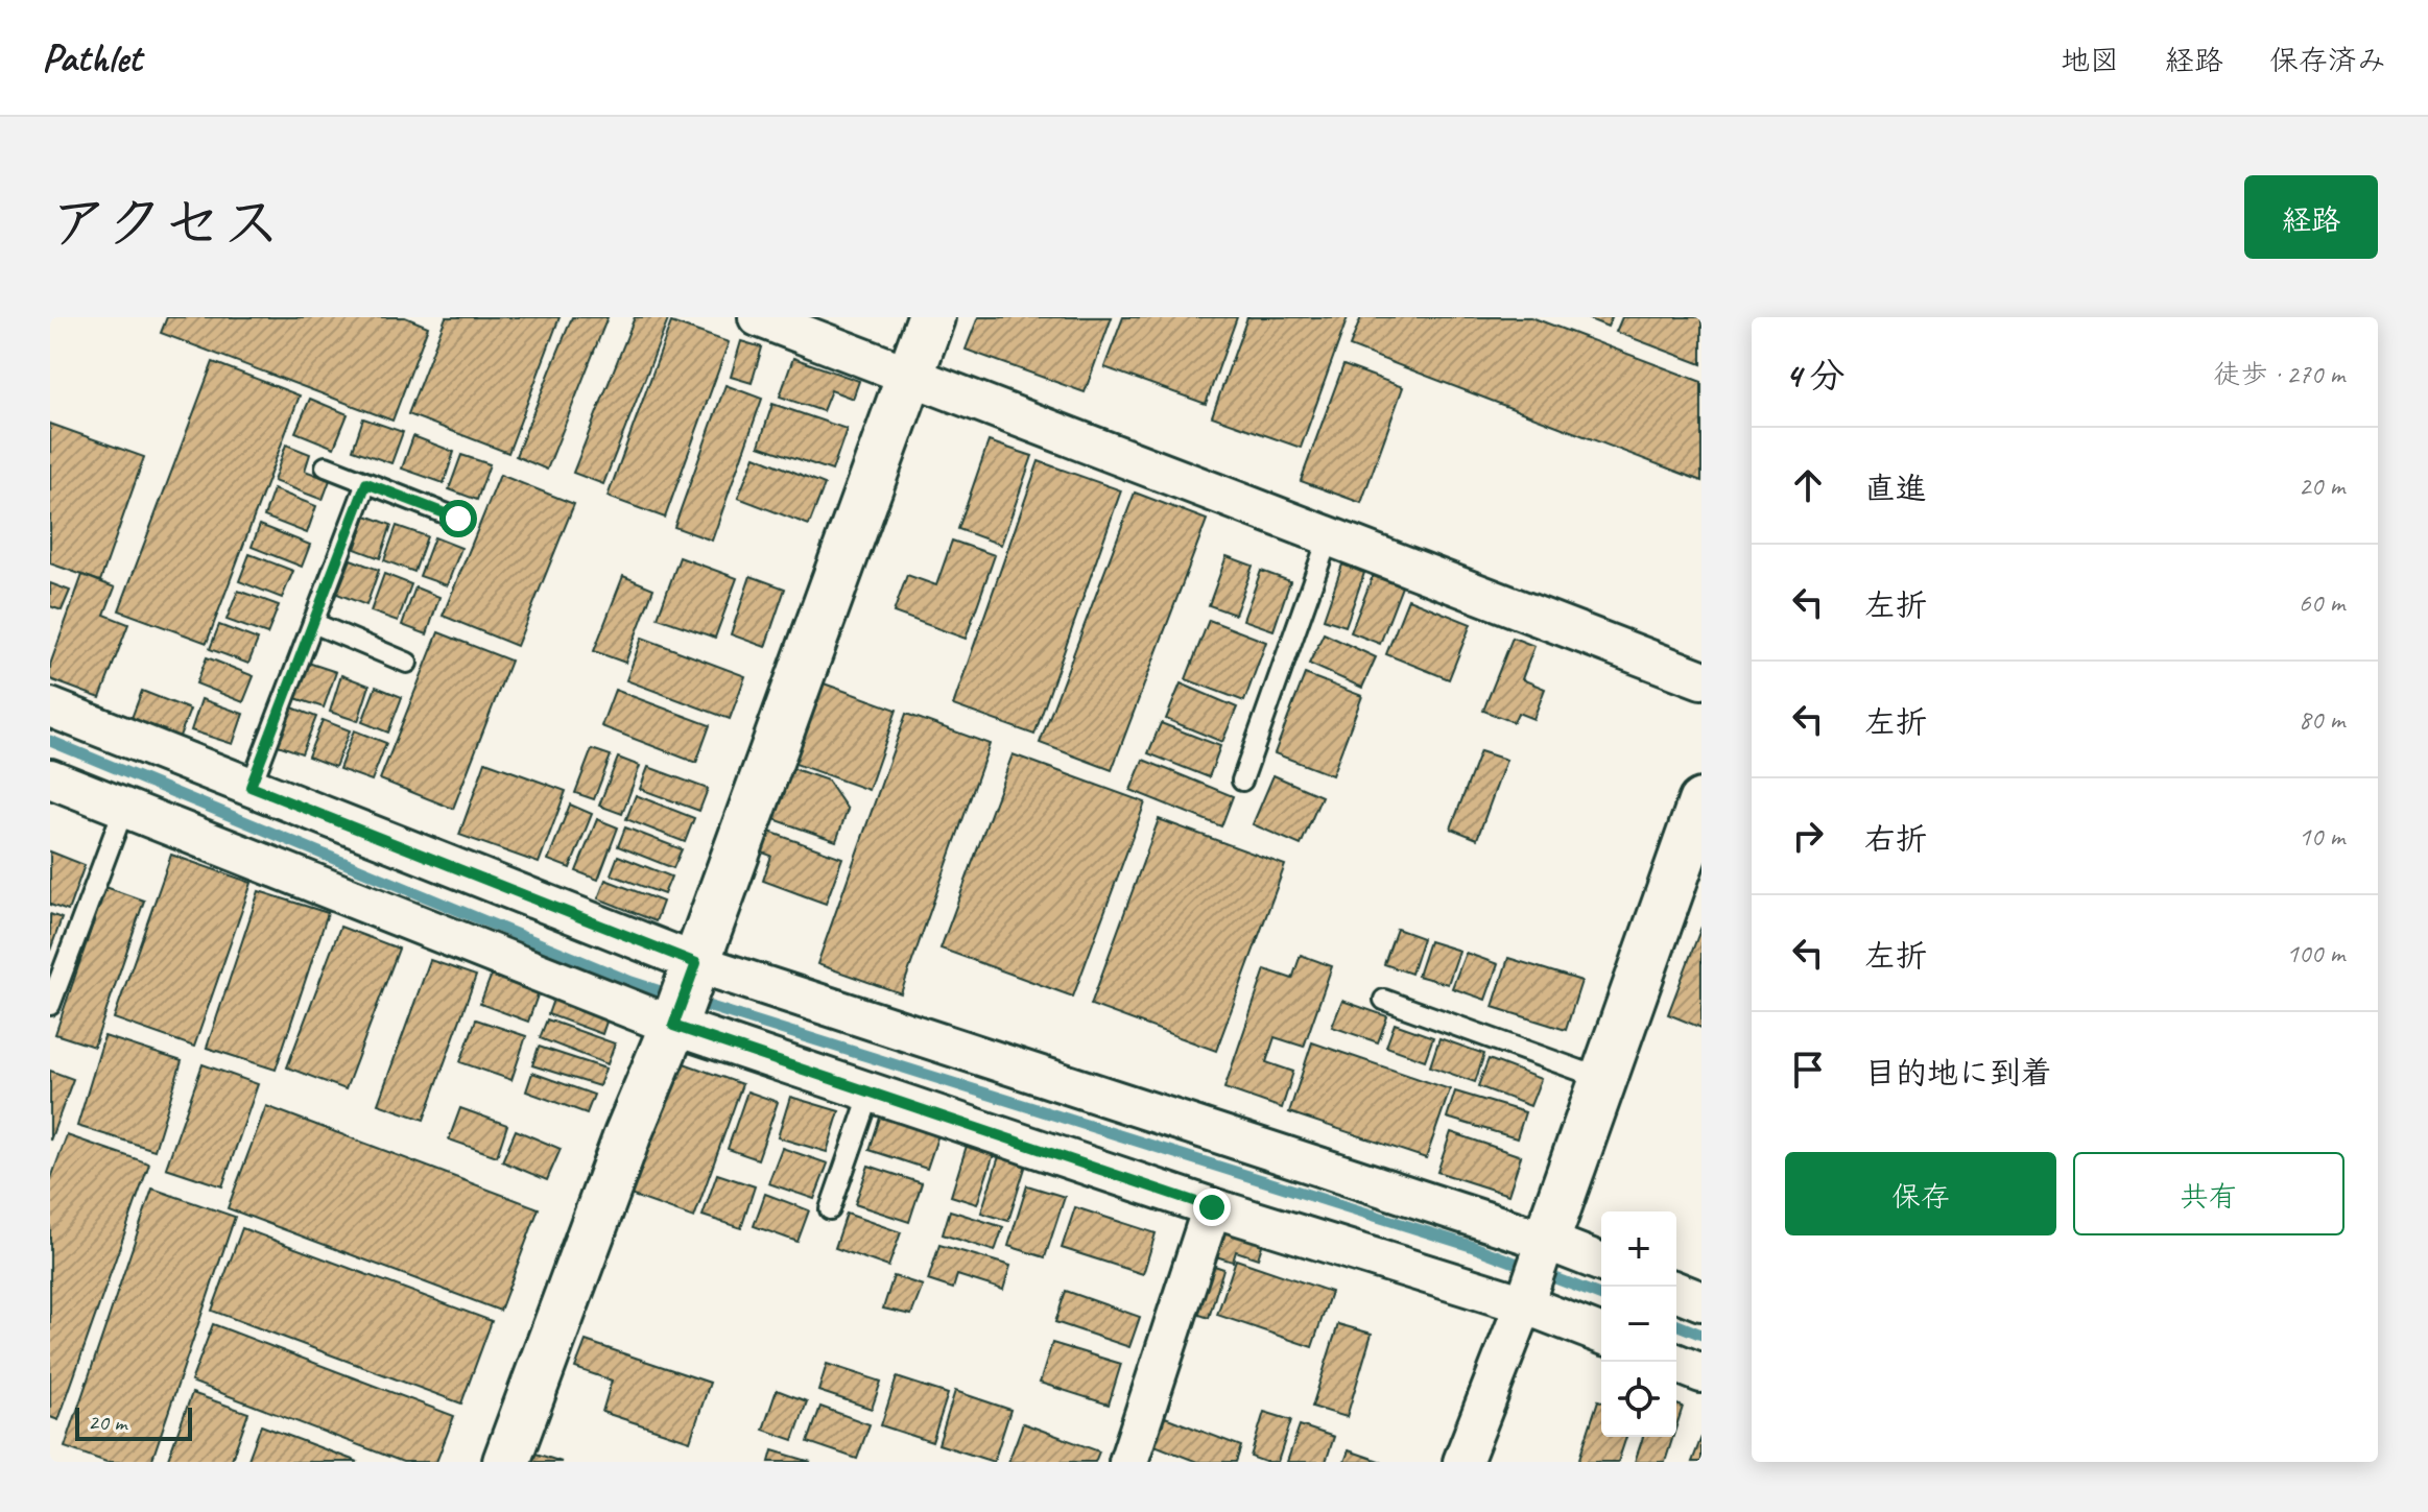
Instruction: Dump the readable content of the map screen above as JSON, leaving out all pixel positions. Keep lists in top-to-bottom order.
{
  "scale_bar": "20 m",
  "page": {
    "header": "Pathlet",
    "nav": ["地図", "経路", "保存済み"],
    "title": "アクセス",
    "buttons": [
      "経路",
      ["保存", "共有"]
    ],
    "heading": ["4 分", "徒歩 · 270 m"],
    "list": [
      ["直進", "20 m"],
      ["左折", "60 m"],
      ["左折", "80 m"],
      ["右折", "10 m"],
      ["左折", "100 m"],
      "目的地に到着"
    ],
    "map_buttons": ["+", "−"],
    "scale": "20 m"
  }
}
